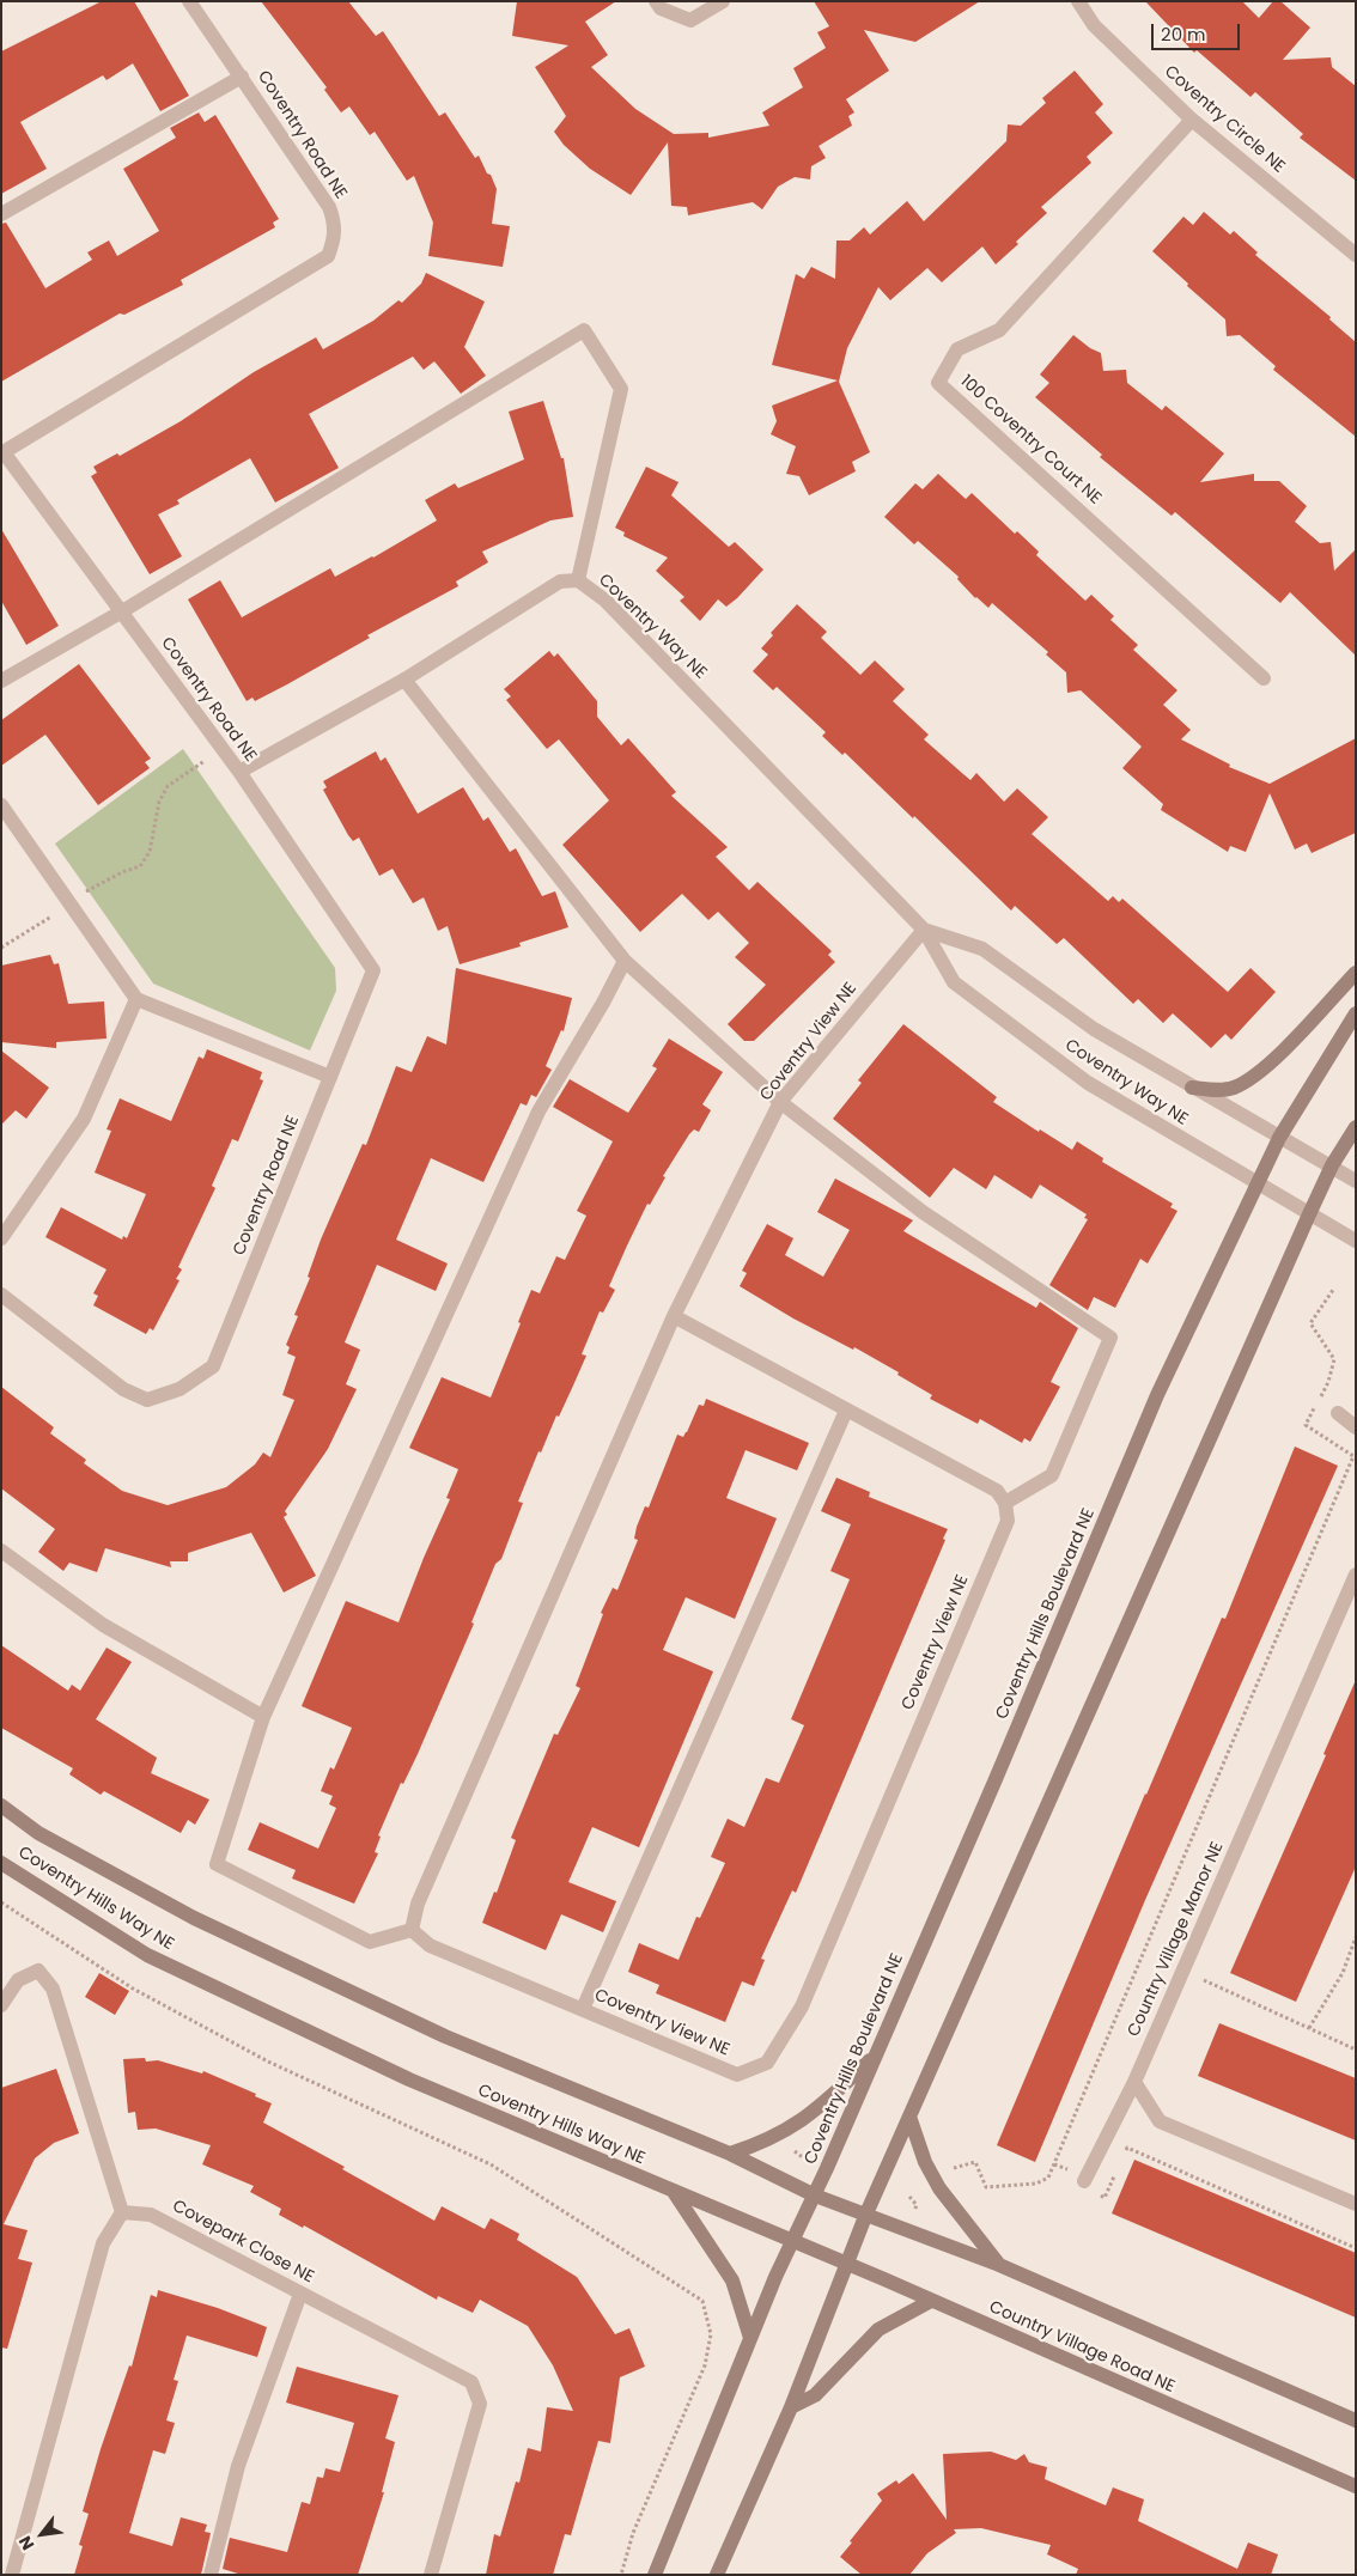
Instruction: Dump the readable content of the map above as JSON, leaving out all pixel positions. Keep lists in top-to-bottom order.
{
  "streets": {
    "street": [
      "Coventry Circle NE",
      "Coventry Road NE",
      "100 Coventry Court NE",
      "Coventry Way NE",
      "Coventry View NE",
      "Coventry Hills Boulevard NE",
      "Coventry Hills Way NE",
      "Country Village Manor NE",
      "Covepark Close NE",
      "Country Village Road NE"
    ]
  },
  "crossings": [
    ["Coventry Circle NE", "100 Coventry Court NE"],
    ["Coventry Road NE", "Coventry Way NE"],
    ["Coventry Way NE", "Coventry View NE"],
    ["Coventry Way NE", "Coventry Hills Boulevard NE"],
    ["Coventry Hills Boulevard NE", "Coventry Hills Way NE"],
    ["Coventry Hills Boulevard NE", "Country Village Road NE"],
    ["Coventry Hills Way NE", "Country Village Road NE"]
  ],
  "scale_bar": "20 m",
  "north": "bottom left"
}
